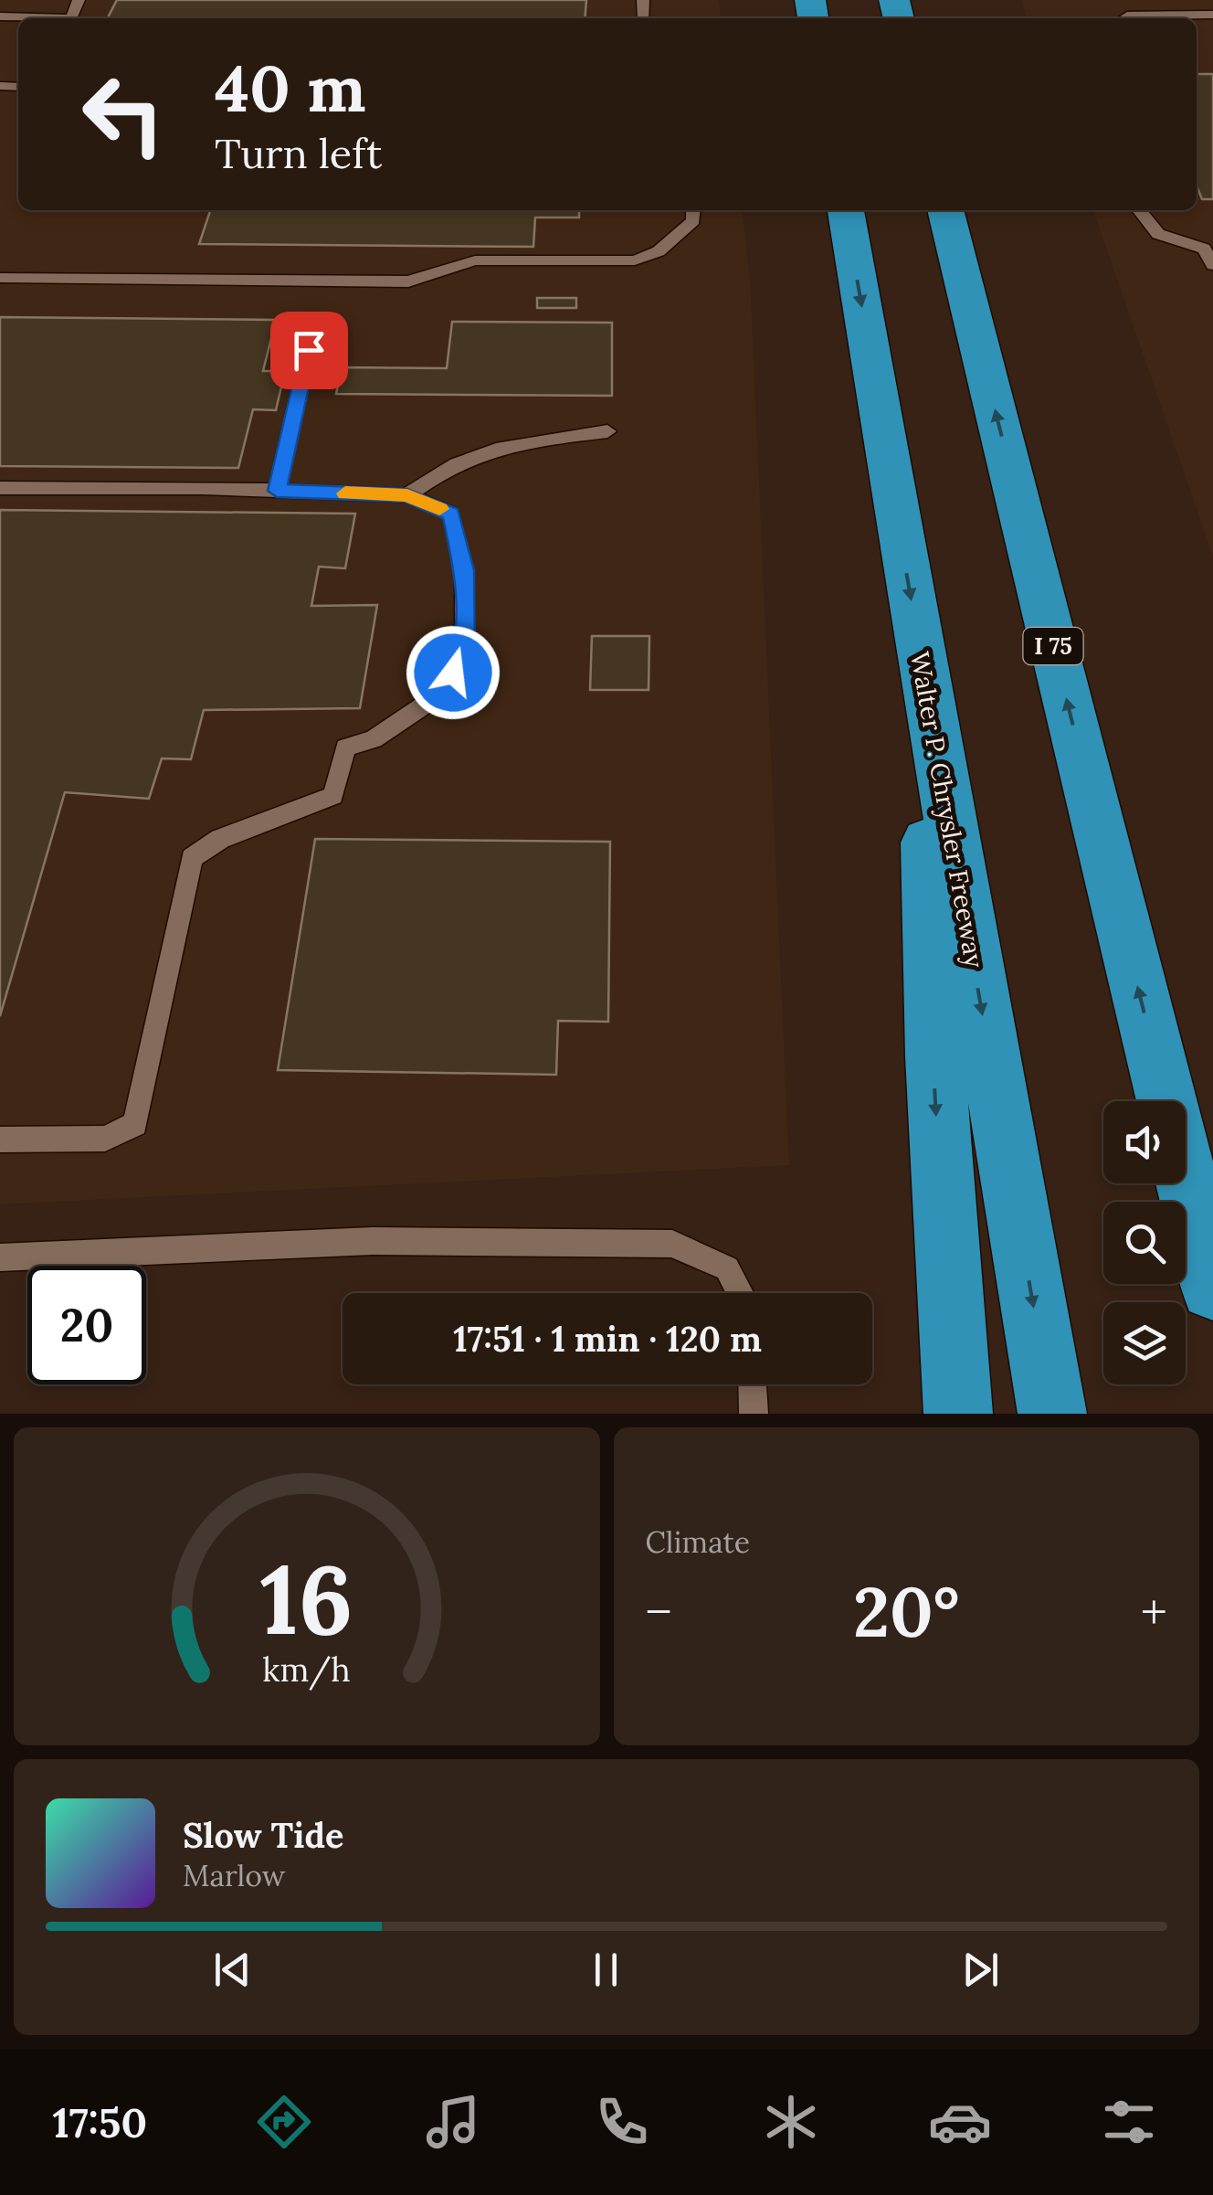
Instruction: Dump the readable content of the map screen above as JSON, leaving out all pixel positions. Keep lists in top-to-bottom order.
{
  "streets": {
    "highway": ["I 75", "Walter P. Chrysler Freeway"]
  },
  "page": {
    "turn": ["40 m", "Turn left"],
    "limit": "20",
    "trip": "17:51 · 1 min · 120 m",
    "tile": "Climate",
    "heat": ["−", "20°", "+"],
    "song": ["Slow Tide", "Marlow"],
    "tabs": "17:50",
    "gauge": ["16", "km/h"]
  }
}
